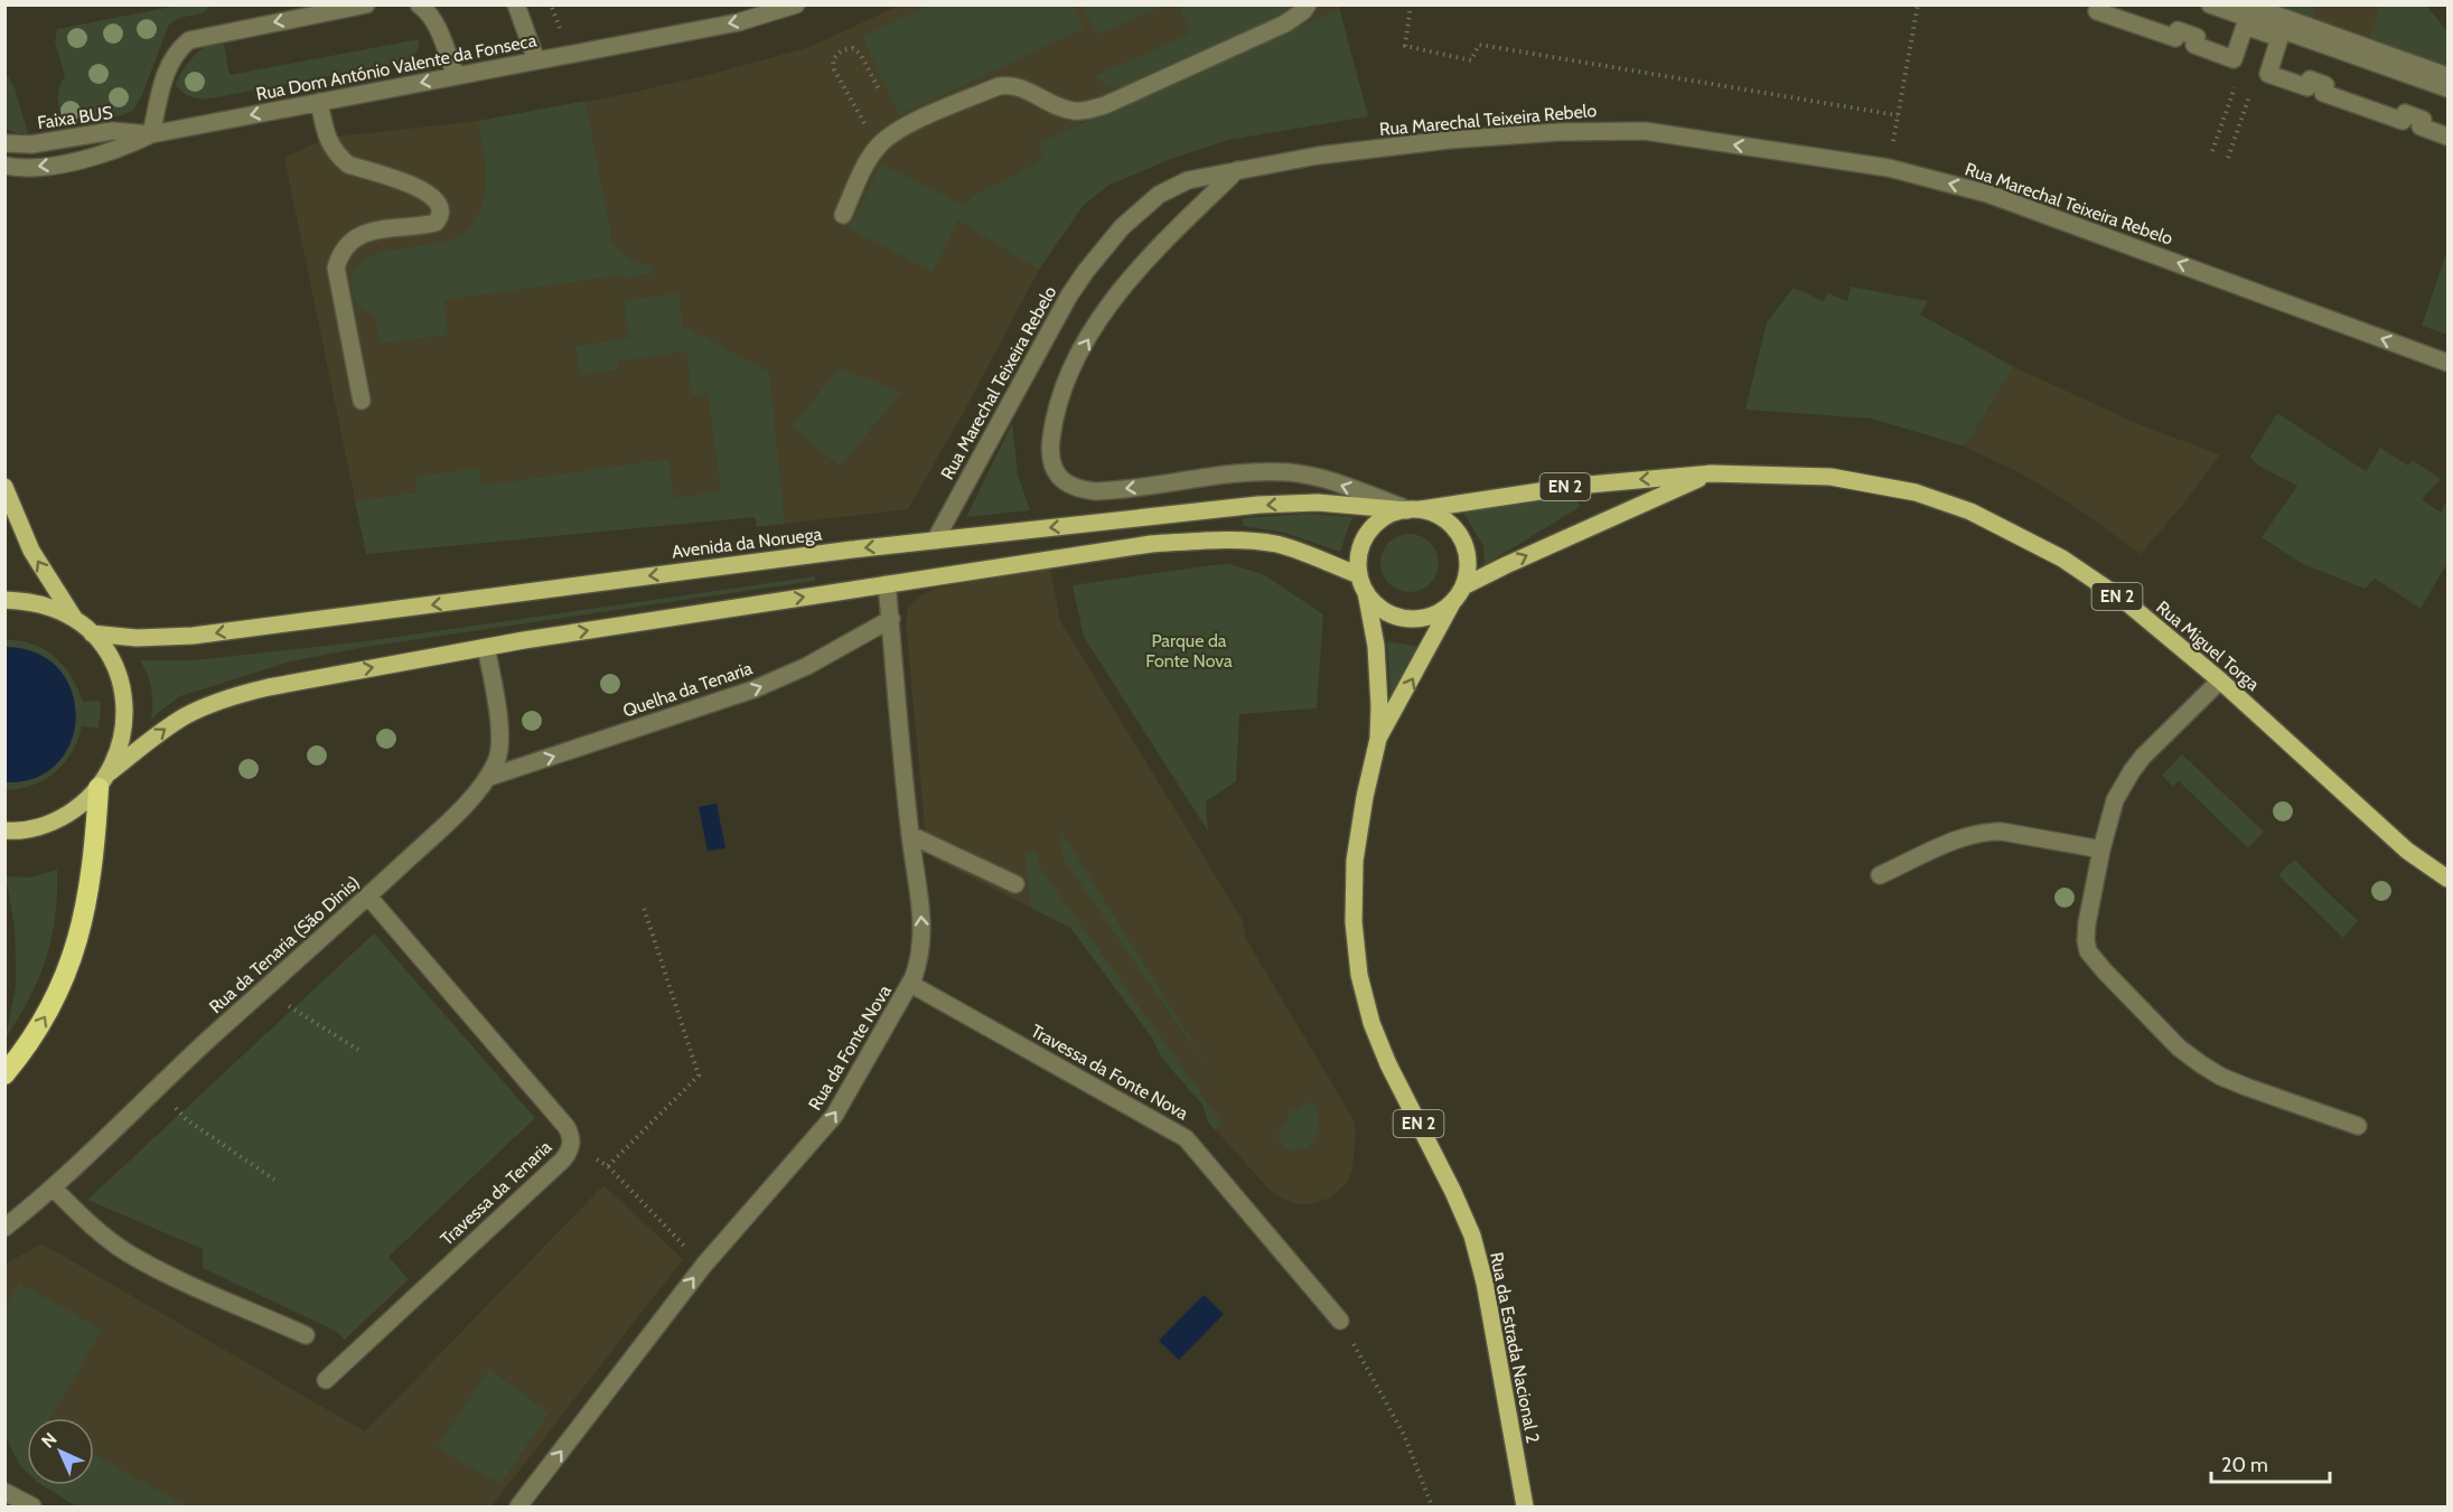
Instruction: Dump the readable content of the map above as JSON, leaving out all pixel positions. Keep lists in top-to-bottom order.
{
  "streets": {
    "main road": [
      "EN 2",
      "Avenida da Noruega",
      "Rua Miguel Torga",
      "Rua da Estrada Nacional 2"
    ],
    "street": [
      "Rua Dom António Valente da Fonseca",
      "Faixa BUS",
      "Rua Marechal Teixeira Rebelo",
      "Quelha da Tenaria",
      "Rua da Tenaria (São Dinis)",
      "Rua da Fonte Nova",
      "Travessa da Fonte Nova",
      "Travessa da Tenaria"
    ]
  },
  "crossings": [
    ["Rua Dom António Valente da Fonseca", "Faixa BUS"],
    ["Rua Marechal Teixeira Rebelo", "Avenida da Noruega"],
    ["EN 2", "Avenida da Noruega"],
    ["EN 2", "Rua Miguel Torga"],
    ["EN 2", "Rua da Estrada Nacional 2"],
    ["Quelha da Tenaria", "Rua da Tenaria (São Dinis)"],
    ["Quelha da Tenaria", "Rua da Fonte Nova"],
    ["Rua da Tenaria (São Dinis)", "Travessa da Tenaria"],
    ["Rua da Fonte Nova", "Travessa da Fonte Nova"]
  ],
  "one_way": [
    "Rua Dom António Valente da Fonseca",
    "Rua Marechal Teixeira Rebelo",
    "Quelha da Tenaria",
    "Rua da Fonte Nova"
  ],
  "parks": ["Parque da Fonte Nova"],
  "scale_bar": "20 m",
  "north": "top left"
}
